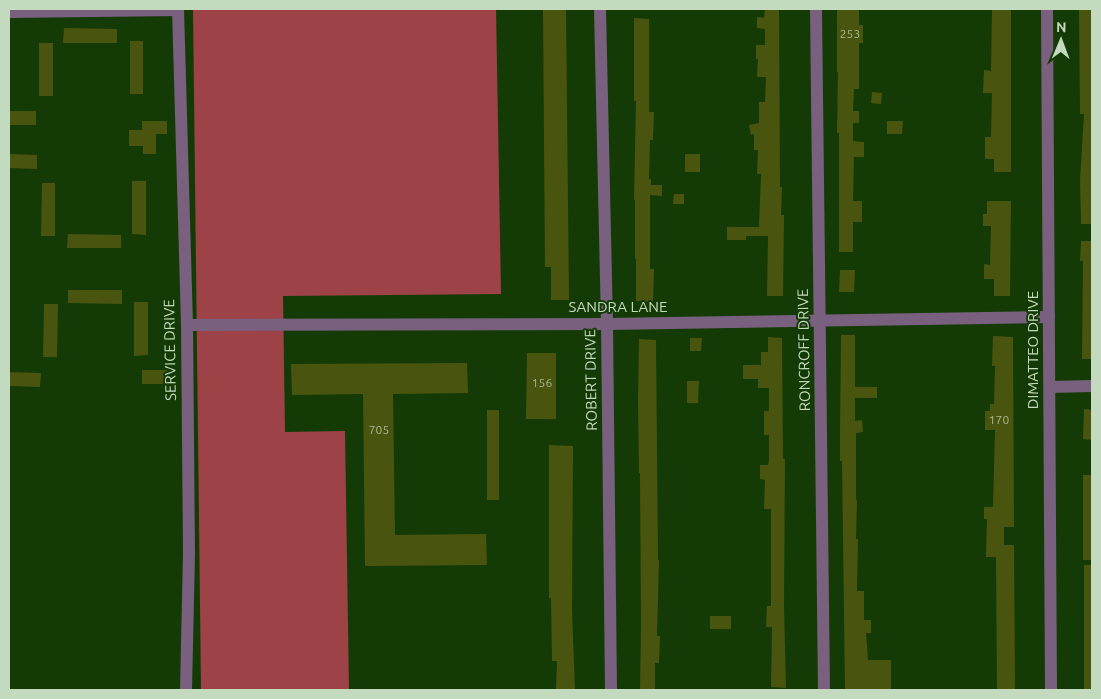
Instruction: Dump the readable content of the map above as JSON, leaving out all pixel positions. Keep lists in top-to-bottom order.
{
  "streets": {
    "street": [
      "SANDRA LANE",
      "SERVICE DRIVE",
      "RONCROFF DRIVE",
      "DIMATTEO DRIVE",
      "ROBERT DRIVE"
    ]
  },
  "crossings": [
    ["SANDRA LANE", "SERVICE DRIVE"],
    ["SANDRA LANE", "RONCROFF DRIVE"],
    ["SANDRA LANE", "DIMATTEO DRIVE"],
    ["SANDRA LANE", "ROBERT DRIVE"]
  ],
  "house_numbers": [
    "253",
    "156",
    "170",
    "705"
  ],
  "north": "top"
}
